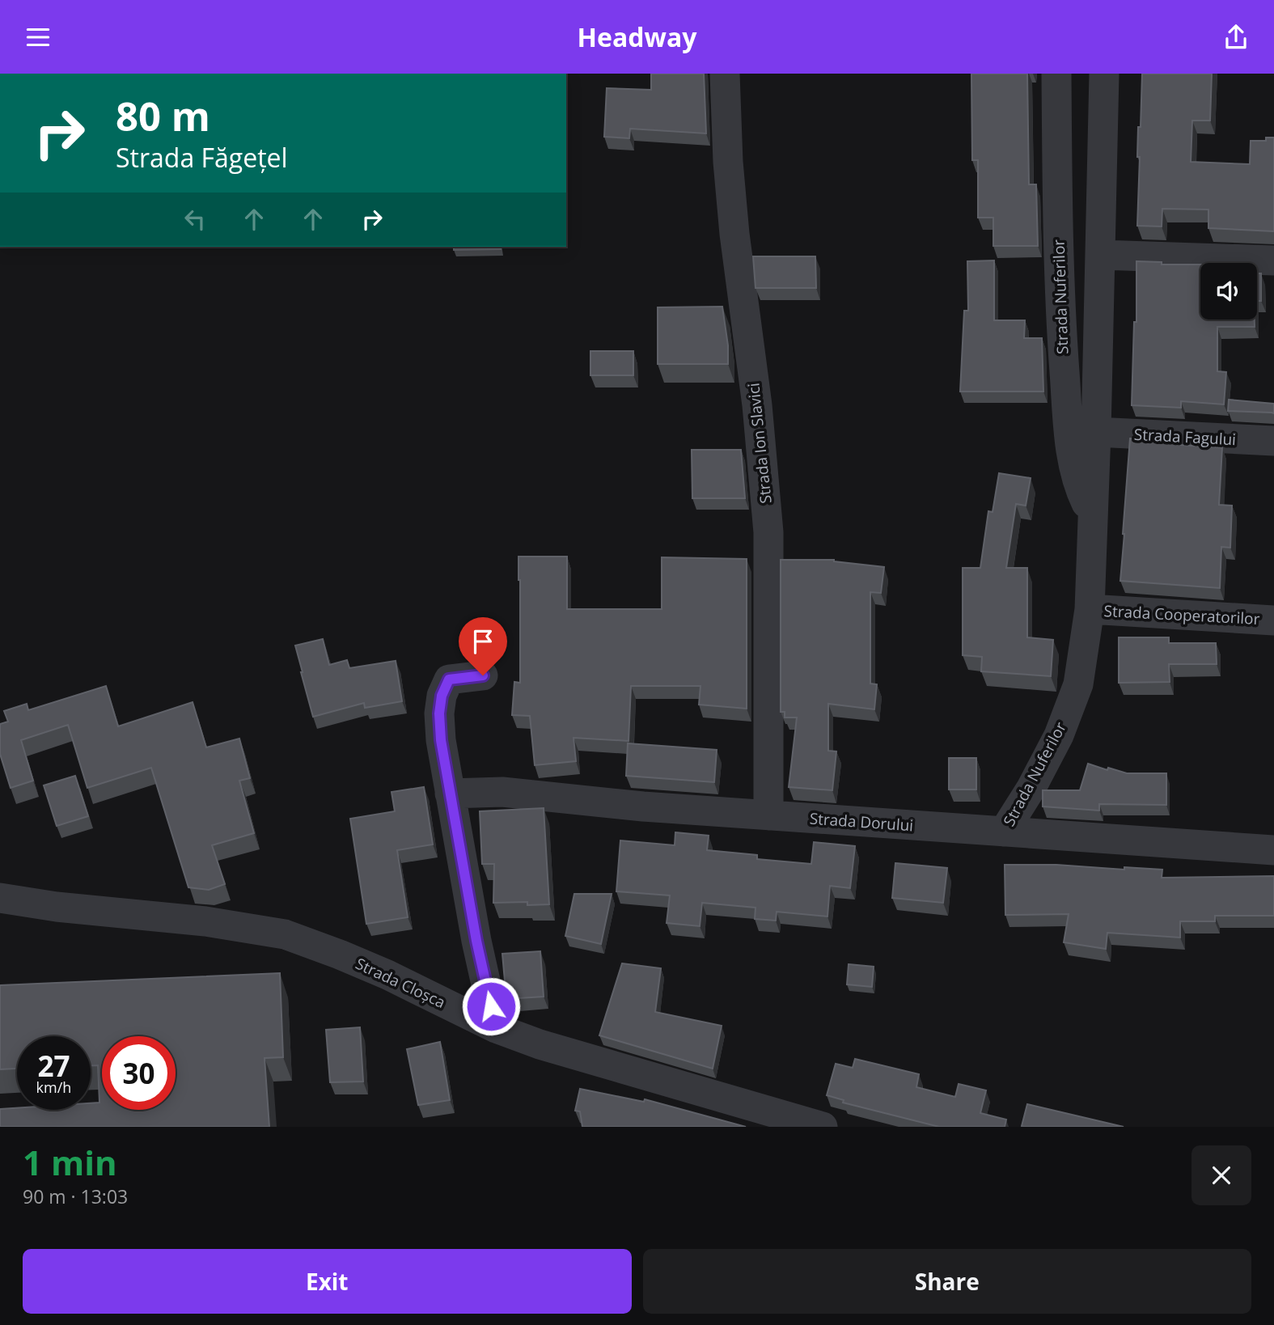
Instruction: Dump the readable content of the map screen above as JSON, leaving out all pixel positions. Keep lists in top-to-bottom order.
{
  "streets": {
    "street": [
      "Strada Nuferilor",
      "Strada Fagului",
      "Strada Ion Slavici",
      "Strada Cooperatorilor",
      "Strada Dorului",
      "Strada Cloșca"
    ]
  },
  "crossings": [
    ["Strada Nuferilor", "Strada Fagului"],
    ["Strada Nuferilor", "Strada Cooperatorilor"],
    ["Strada Nuferilor", "Strada Dorului"],
    ["Strada Ion Slavici", "Strada Dorului"]
  ],
  "page": {
    "header": "Headway",
    "turn": ["80 m", "Strada Făgețel"],
    "speed": "27 km/h",
    "limit": "30",
    "heading": ["1 min", "90 m · 13:03"],
    "buttons": ["Exit", "Share"]
  }
}
